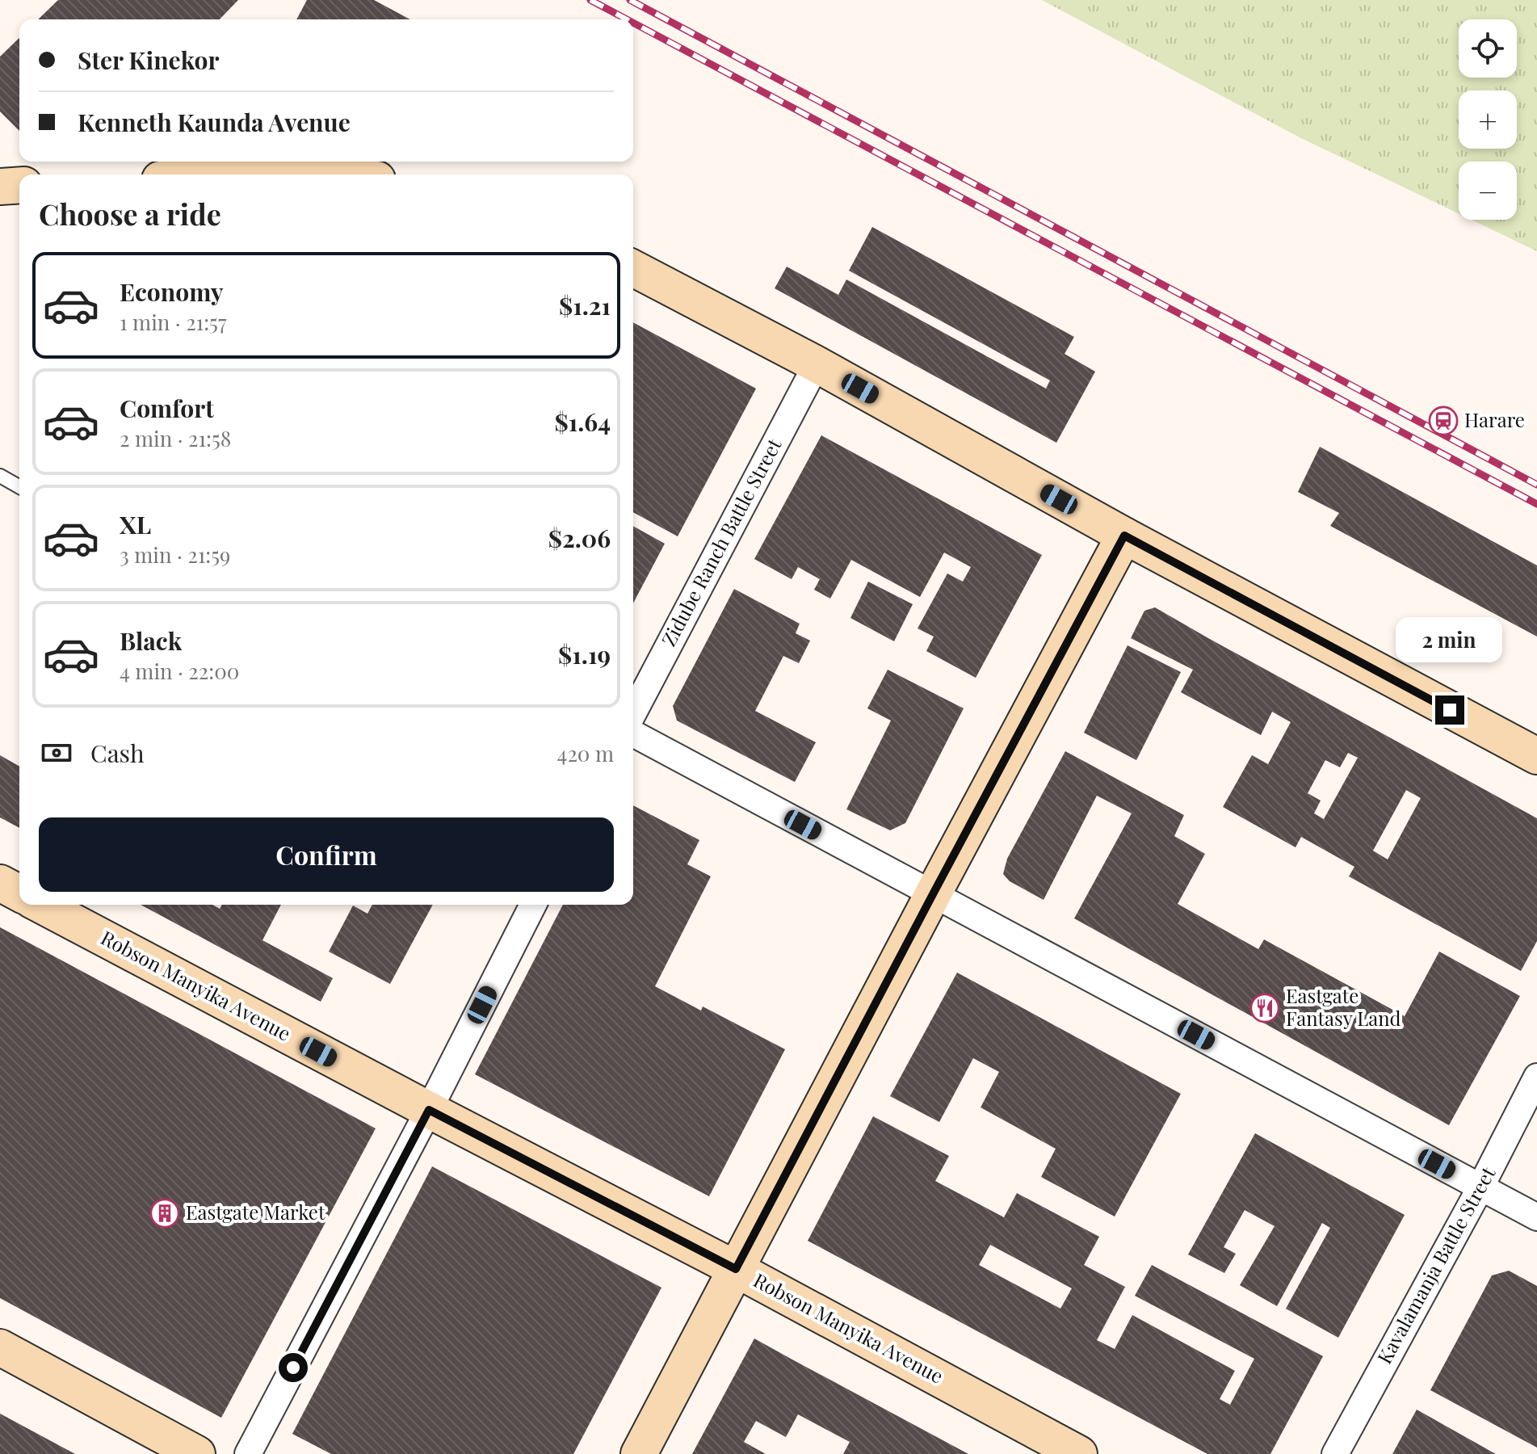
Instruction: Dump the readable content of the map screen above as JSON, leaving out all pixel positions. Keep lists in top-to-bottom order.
{
  "streets": {
    "main road": ["Robson Manyika Avenue"],
    "street": ["Zidube Ranch Battle Street", "Kavalamanja Battle Street"]
  },
  "places": {
    "station": ["Harare"],
    "restaurant": ["Eastgate Fantasy Land"],
    "building": ["Eastgate Market"]
  },
  "page": {
    "map_buttons": ["+", "−"],
    "banner": ["Ster Kinekor", "Kenneth Kaunda Avenue"],
    "heading": "Choose a ride",
    "list": [
      {
        "name": "Economy",
        "note": "1 min · 21:57",
        "value": "$1.21"
      },
      {
        "name": "Comfort",
        "note": "2 min · 21:58",
        "value": "$1.64"
      },
      {
        "name": "XL",
        "note": "3 min · 21:59",
        "value": "$2.06"
      },
      {
        "name": "Black",
        "note": "4 min · 22:00",
        "value": "$1.19"
      }
    ],
    "bubble": "2 min",
    "pay": ["Cash", "420 m"],
    "buttons": "Confirm"
  }
}
